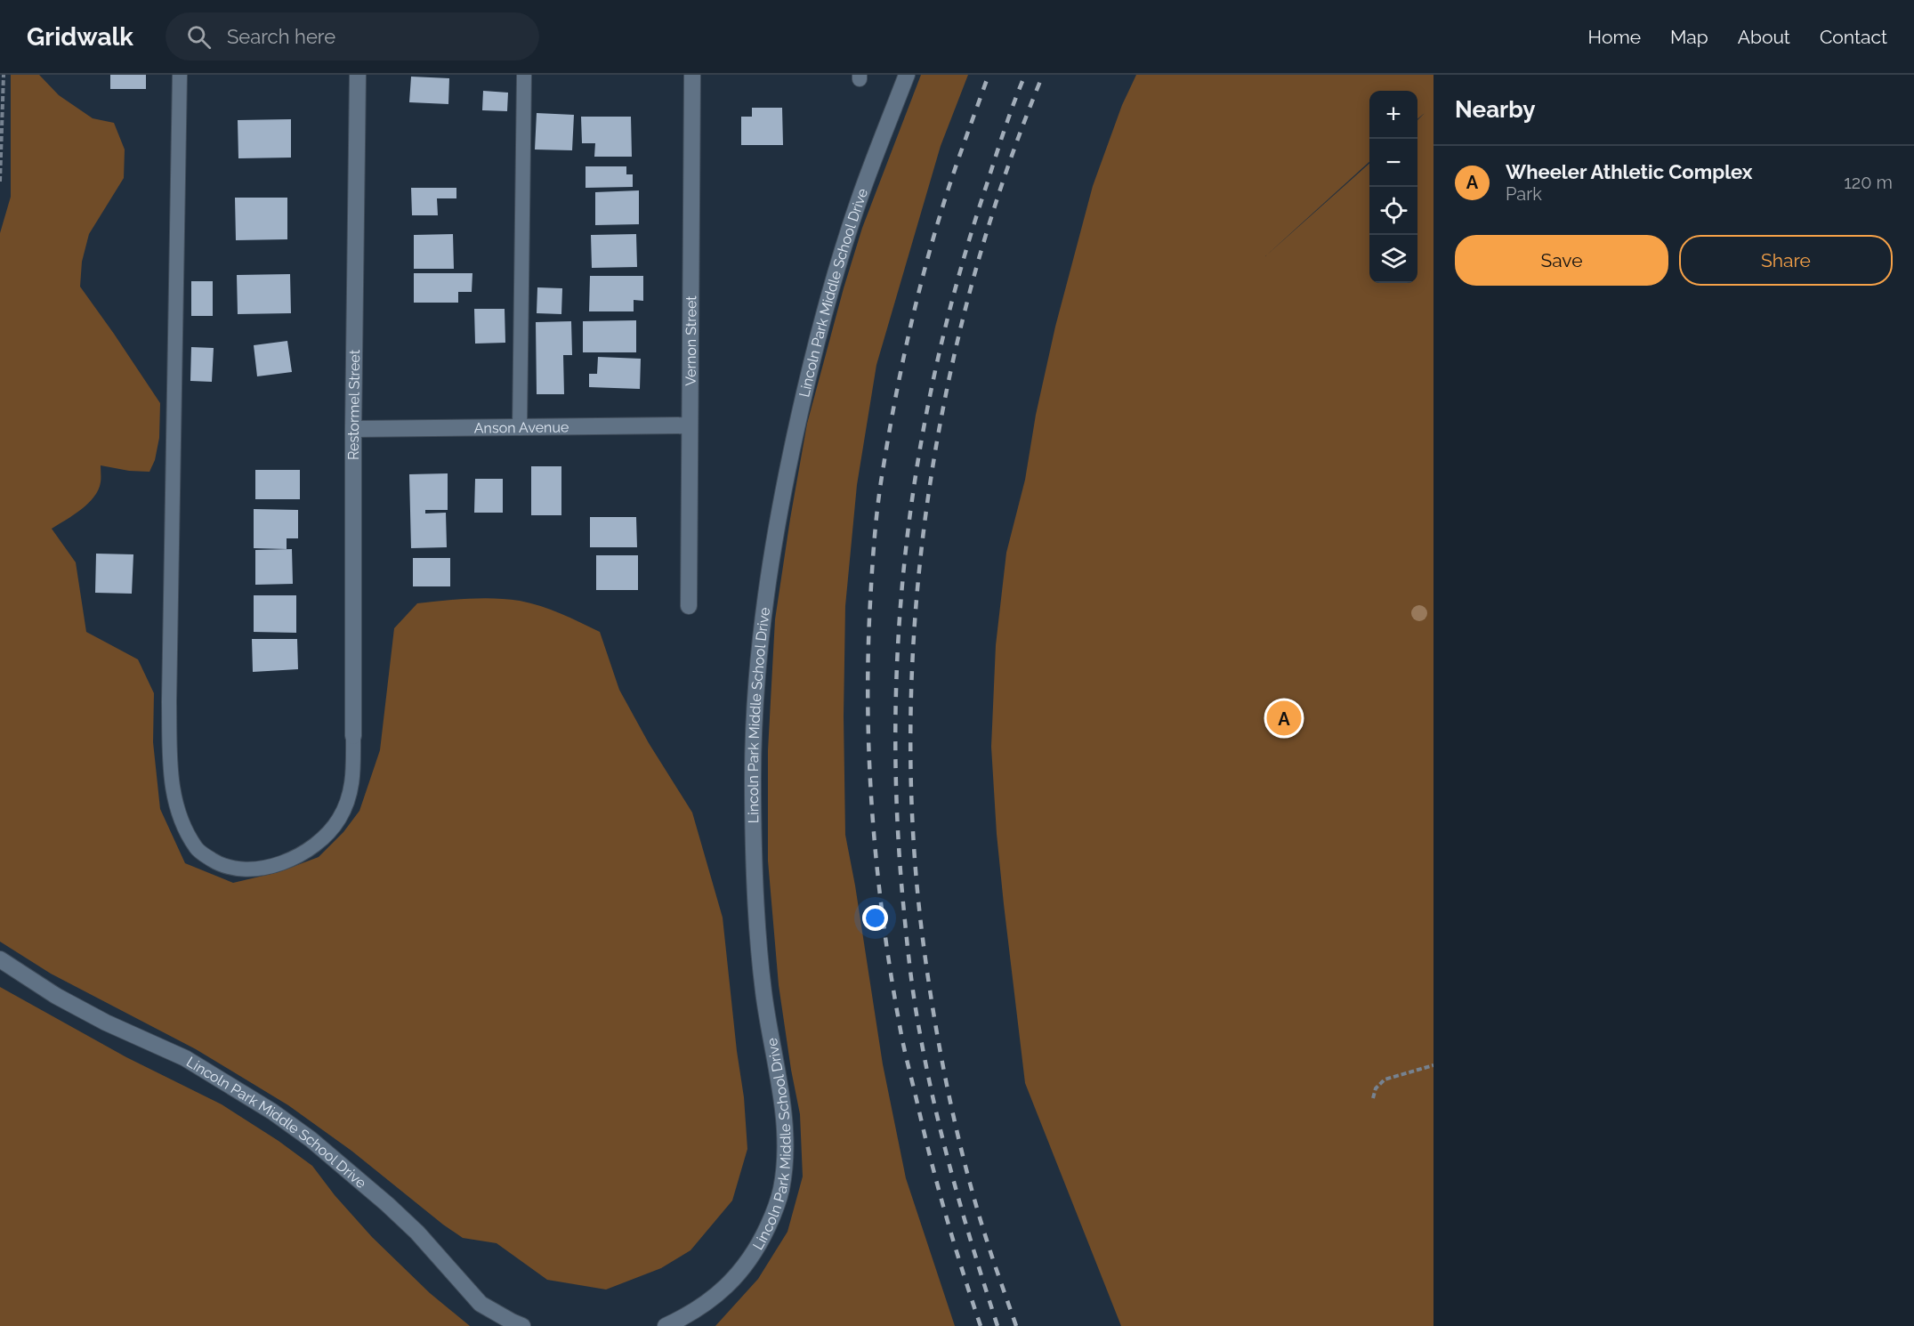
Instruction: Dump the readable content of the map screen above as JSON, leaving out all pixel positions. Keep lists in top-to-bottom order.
{
  "streets": {
    "street": [
      "Lincoln Park Middle School Drive",
      "Vernon Street",
      "Restormel Street",
      "Anson Avenue"
    ]
  },
  "crossings": [
    ["Vernon Street", "Anson Avenue"],
    ["Restormel Street", "Anson Avenue"]
  ],
  "page": {
    "header": "Gridwalk",
    "search": "Search here",
    "nav": [
      "Home",
      "Map",
      "About",
      "Contact"
    ],
    "heading": "Nearby",
    "map_buttons": ["+", "−"],
    "list": [
      {
        "mark": "A",
        "name": "Wheeler Athletic Complex",
        "note": "Park",
        "value": "120 m"
      }
    ],
    "buttons": ["Save", "Share"],
    "pins": "A"
  }
}
